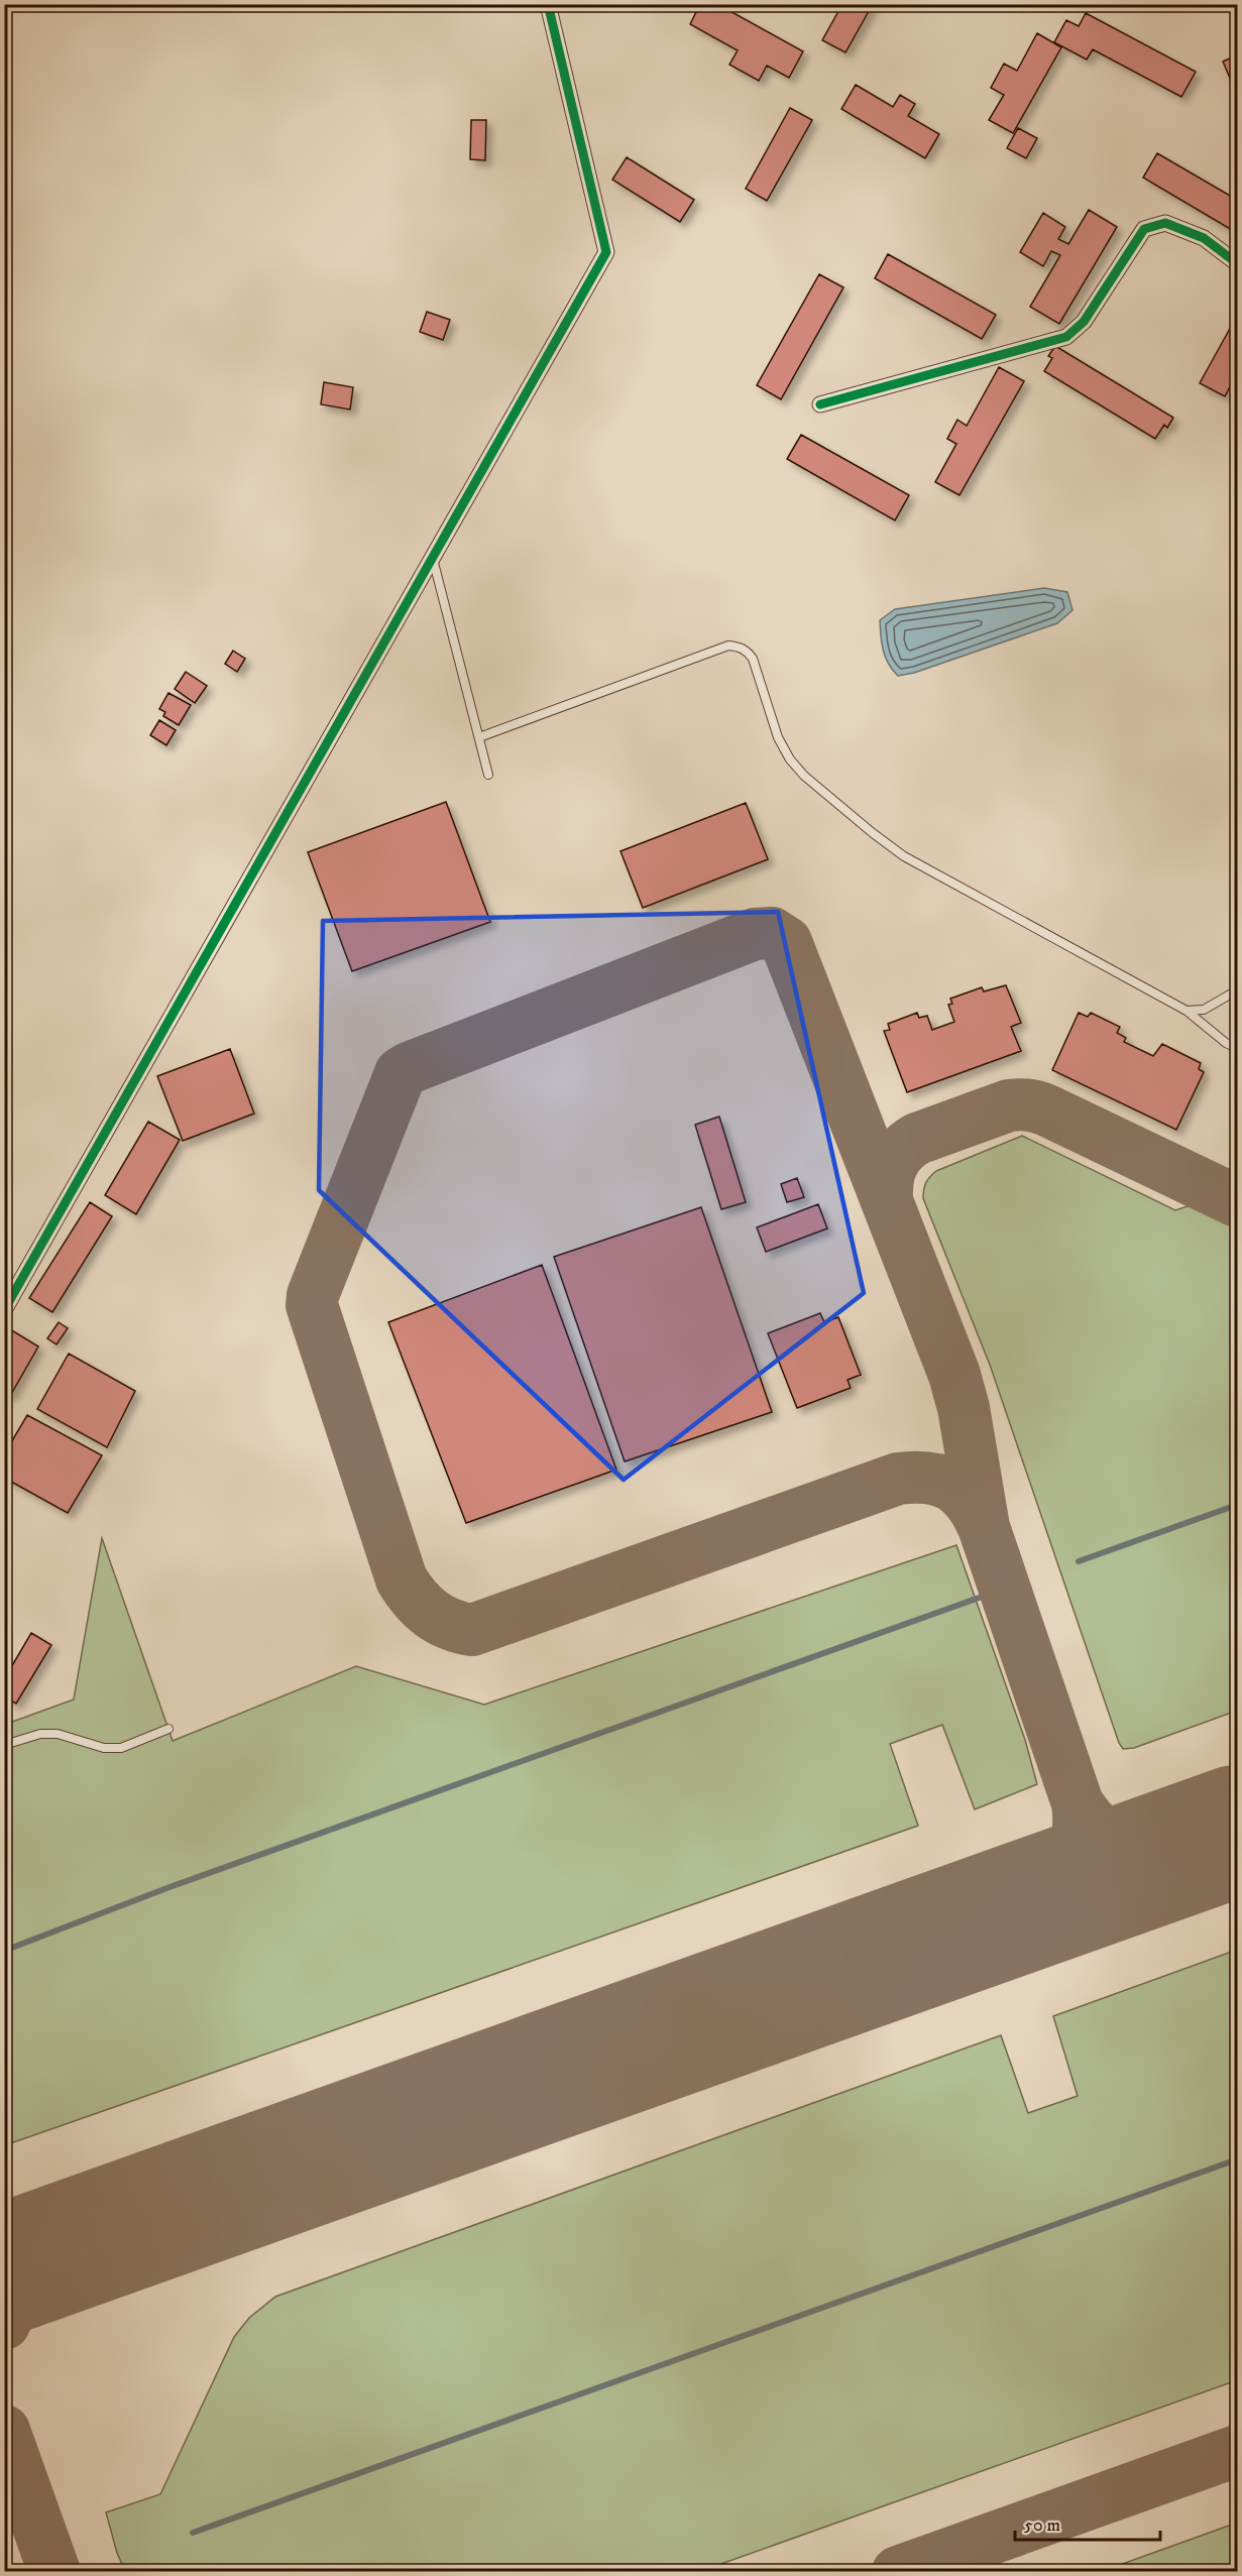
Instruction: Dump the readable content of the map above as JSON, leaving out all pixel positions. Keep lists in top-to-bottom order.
{
  "scale_bar": "50 m"
}
